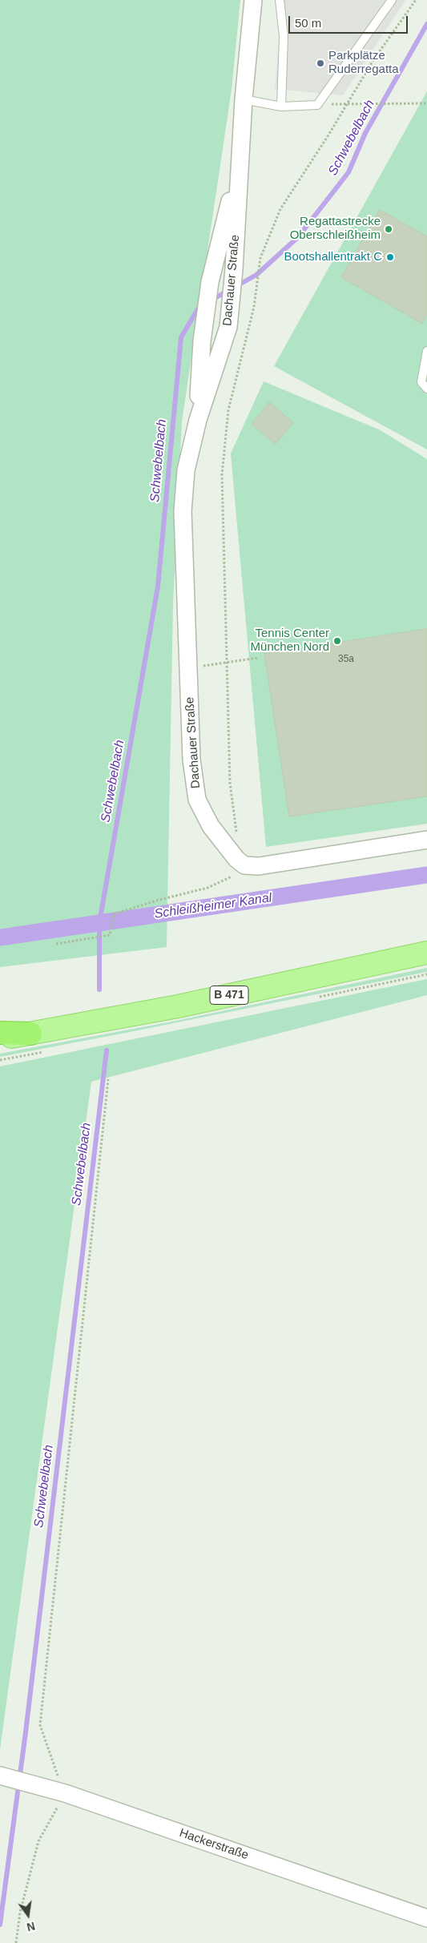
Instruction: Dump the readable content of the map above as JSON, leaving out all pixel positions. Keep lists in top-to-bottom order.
{
  "streets": {
    "main road": ["B 471"],
    "street": ["Dachauer Straße", "Hackerstraße"]
  },
  "water": ["Schwebelbach", "Schleißheimer Kanal"],
  "places": [
    "Parkplätze Ruderregatta",
    "Regattastrecke Oberschleißheim",
    "Bootshallentrakt C",
    "Tennis Center München Nord"
  ],
  "house_numbers": ["35a"],
  "scale_bar": "50 m",
  "north": "bottom"
}
